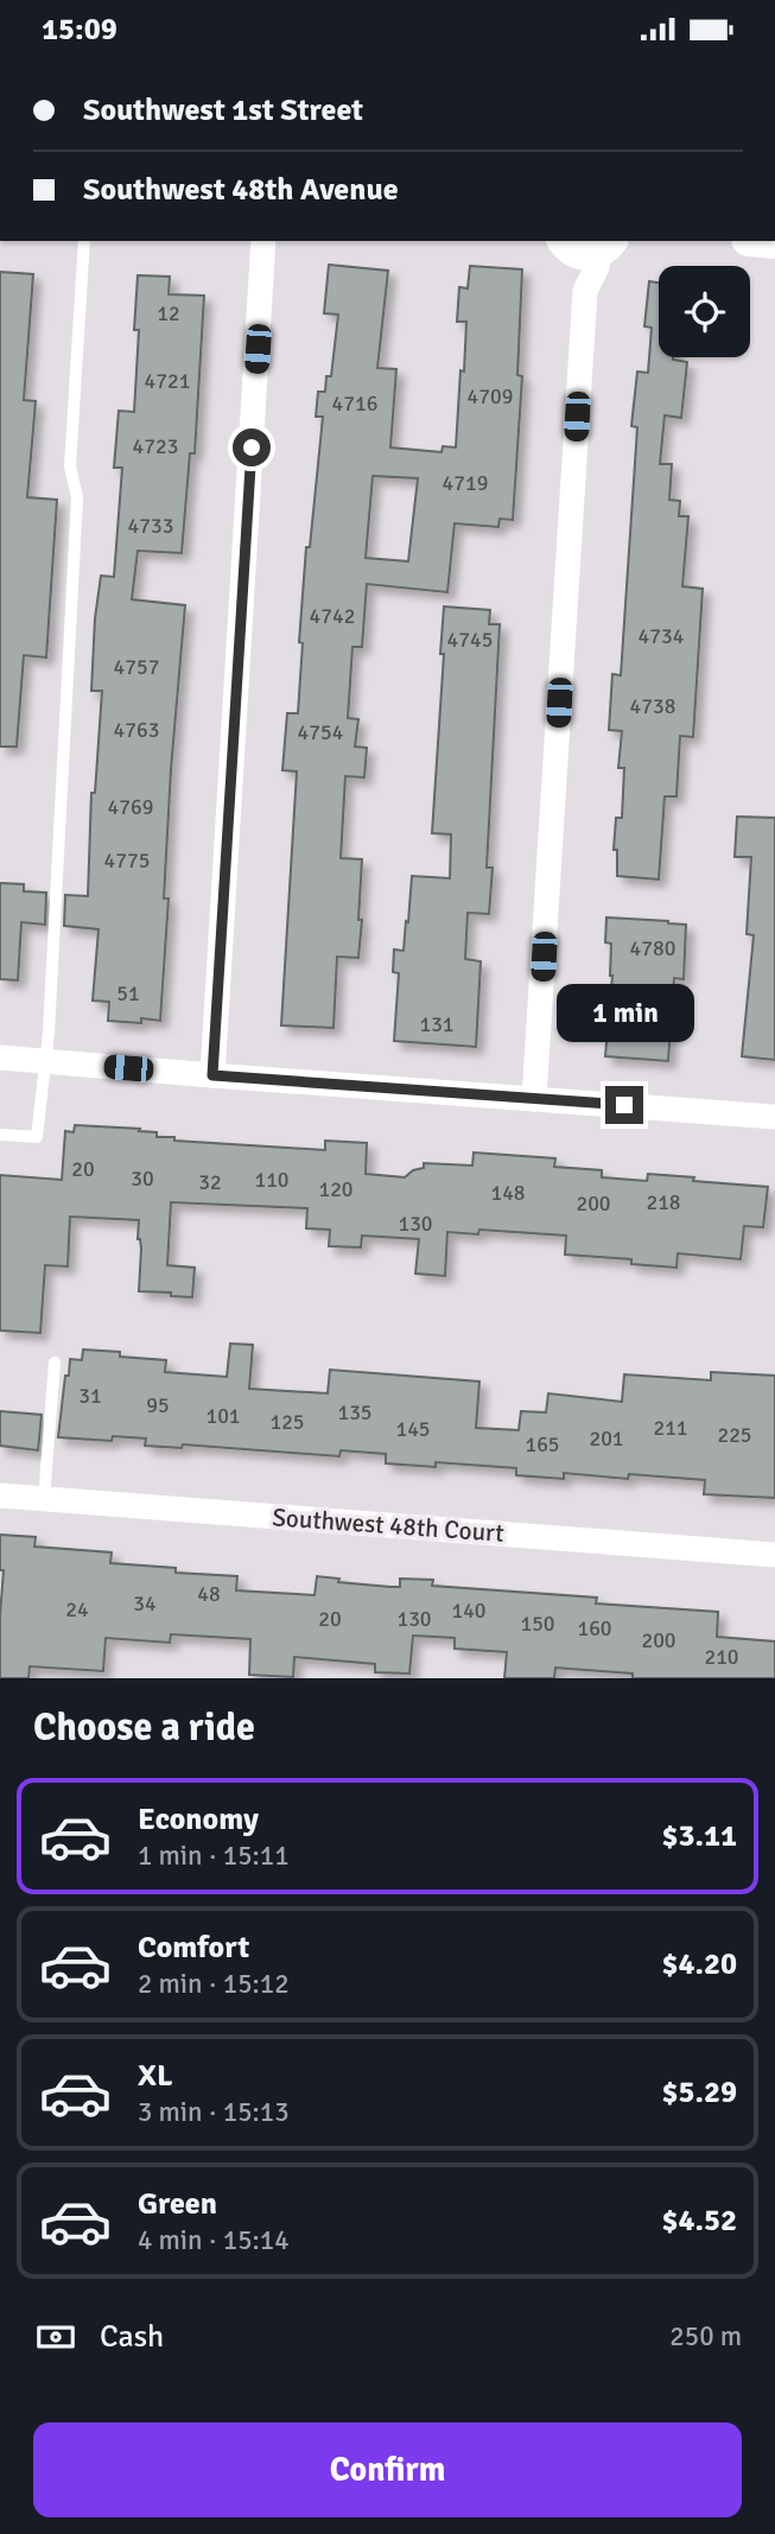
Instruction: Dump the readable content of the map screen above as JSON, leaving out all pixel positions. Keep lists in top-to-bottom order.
{
  "streets": {
    "street": ["Southwest 48th Court"]
  },
  "house_numbers": [
    "12",
    "4721",
    "4709",
    "4716",
    "4723",
    "4719",
    "4733",
    "4742",
    "4734",
    "4745",
    "4757",
    "4738",
    "4763",
    "4754",
    "4769",
    "4775",
    "4780",
    "51",
    "131",
    "20",
    "30",
    "110",
    "32",
    "120",
    "148",
    "218",
    "200",
    "130",
    "31",
    "95",
    "135",
    "101",
    "125",
    "211",
    "145",
    "225",
    "201",
    "165",
    "48",
    "34",
    "24",
    "140",
    "20",
    "130",
    "150",
    "160",
    "200",
    "210"
  ],
  "page": {
    "status": "15:09",
    "banner": ["Southwest 1st Street", "Southwest 48th Avenue"],
    "bubble": "1 min",
    "heading": "Choose a ride",
    "list": [
      {
        "name": "Economy",
        "note": "1 min · 15:11",
        "value": "$3.11"
      },
      {
        "name": "Comfort",
        "note": "2 min · 15:12",
        "value": "$4.20"
      },
      {
        "name": "XL",
        "note": "3 min · 15:13",
        "value": "$5.29"
      },
      {
        "name": "Green",
        "note": "4 min · 15:14",
        "value": "$4.52"
      }
    ],
    "pay": ["Cash", "250 m"],
    "buttons": "Confirm"
  }
}
